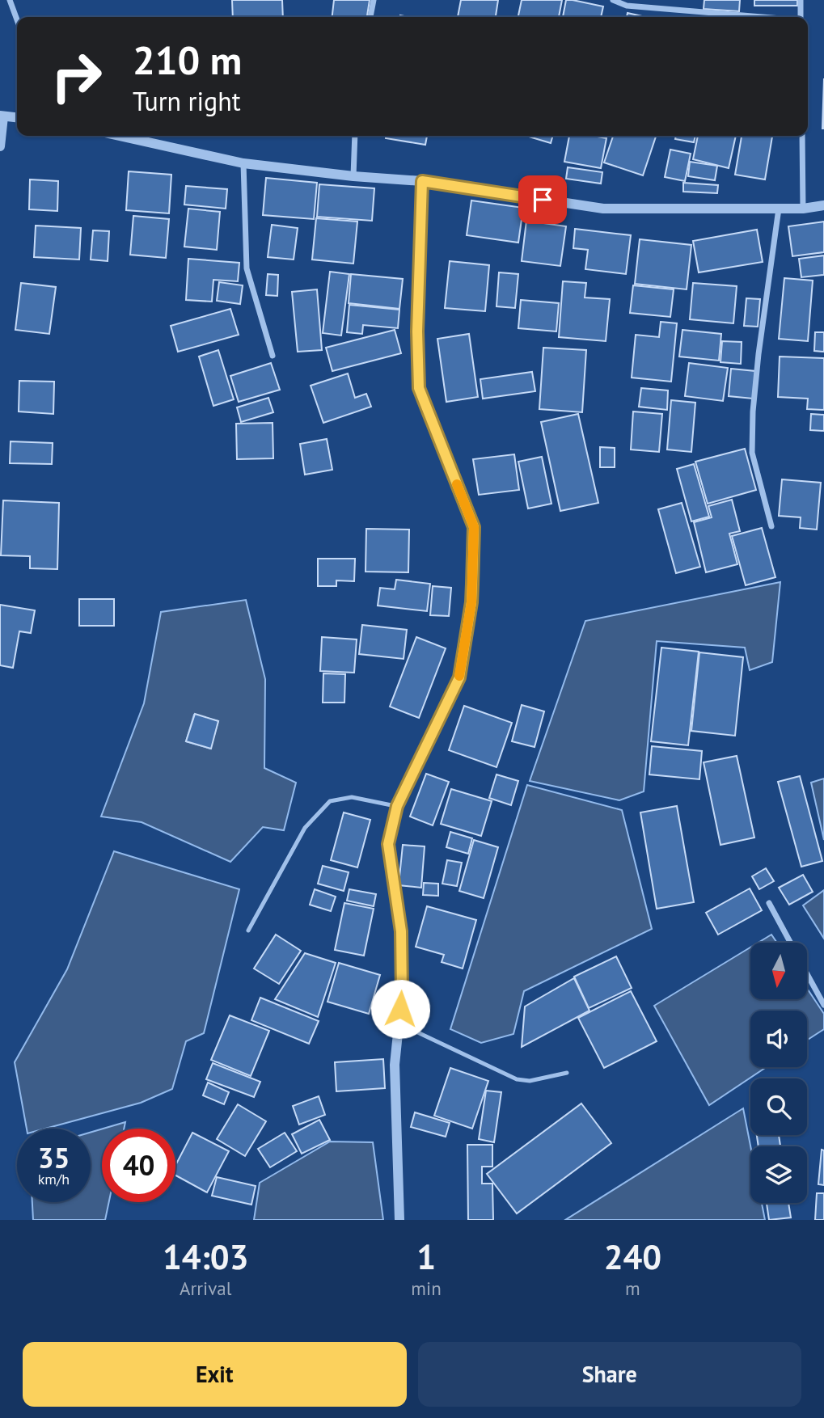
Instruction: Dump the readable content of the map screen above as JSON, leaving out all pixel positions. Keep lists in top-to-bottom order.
{
  "north": "bottom",
  "page": {
    "turn": ["210 m", "Turn right"],
    "speed": "35 km/h",
    "limit": "40",
    "eta": [
      "14:03",
      "Arrival",
      "1",
      "min",
      "240",
      "m"
    ],
    "buttons": ["Exit", "Share"]
  }
}
